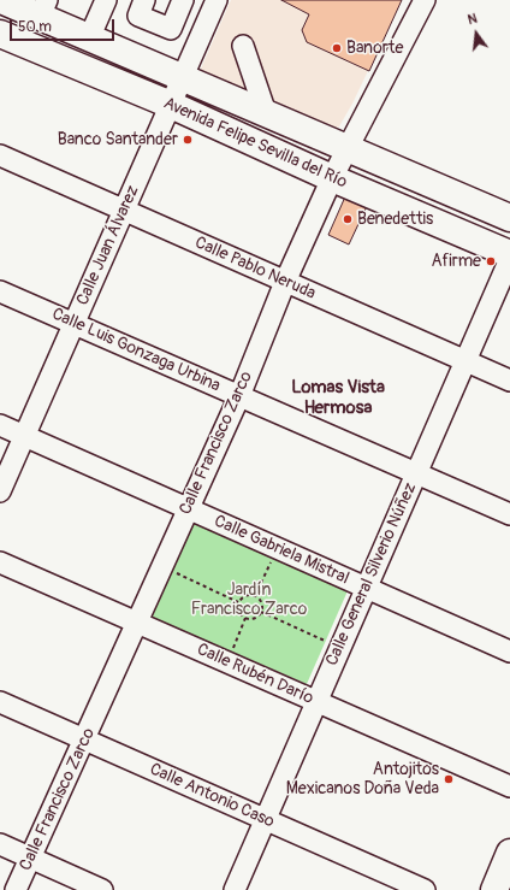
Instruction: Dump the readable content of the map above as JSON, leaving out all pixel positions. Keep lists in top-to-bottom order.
{
  "streets": {
    "main road": ["Avenida Felipe Sevilla del Río"],
    "street": [
      "Calle Juan Álvarez",
      "Calle Pablo Neruda",
      "Calle Luis Gonzaga Urbina",
      "Calle Francisco Zarco",
      "Calle Gabriela Mistral",
      "Calle General Silverio Núñez",
      "Calle Rubén Darío",
      "Calle Antonio Caso"
    ]
  },
  "crossings": [
    ["Avenida Felipe Sevilla del Río", "Calle Juan Álvarez"],
    ["Avenida Felipe Sevilla del Río", "Calle Francisco Zarco"],
    ["Calle Juan Álvarez", "Calle Pablo Neruda"],
    ["Calle Juan Álvarez", "Calle Luis Gonzaga Urbina"],
    ["Calle Juan Álvarez", "Calle Gabriela Mistral"],
    ["Calle Pablo Neruda", "Calle Francisco Zarco"],
    ["Calle Pablo Neruda", "Calle General Silverio Núñez"],
    ["Calle Luis Gonzaga Urbina", "Calle Francisco Zarco"],
    ["Calle Luis Gonzaga Urbina", "Calle General Silverio Núñez"],
    ["Calle Francisco Zarco", "Calle Gabriela Mistral"],
    ["Calle Francisco Zarco", "Calle Rubén Darío"],
    ["Calle Francisco Zarco", "Calle Antonio Caso"],
    ["Calle Gabriela Mistral", "Calle General Silverio Núñez"],
    ["Calle General Silverio Núñez", "Calle Rubén Darío"],
    ["Calle General Silverio Núñez", "Calle Antonio Caso"]
  ],
  "districts": ["Lomas Vista Hermosa"],
  "parks": ["Jardín Francisco Zarco"],
  "places": [
    "Banorte",
    "Banco Santander",
    "Benedettis",
    "Afirme",
    "Antojitos Mexicanos Doña Veda"
  ],
  "scale_bar": "50 m",
  "north": "top"
}
